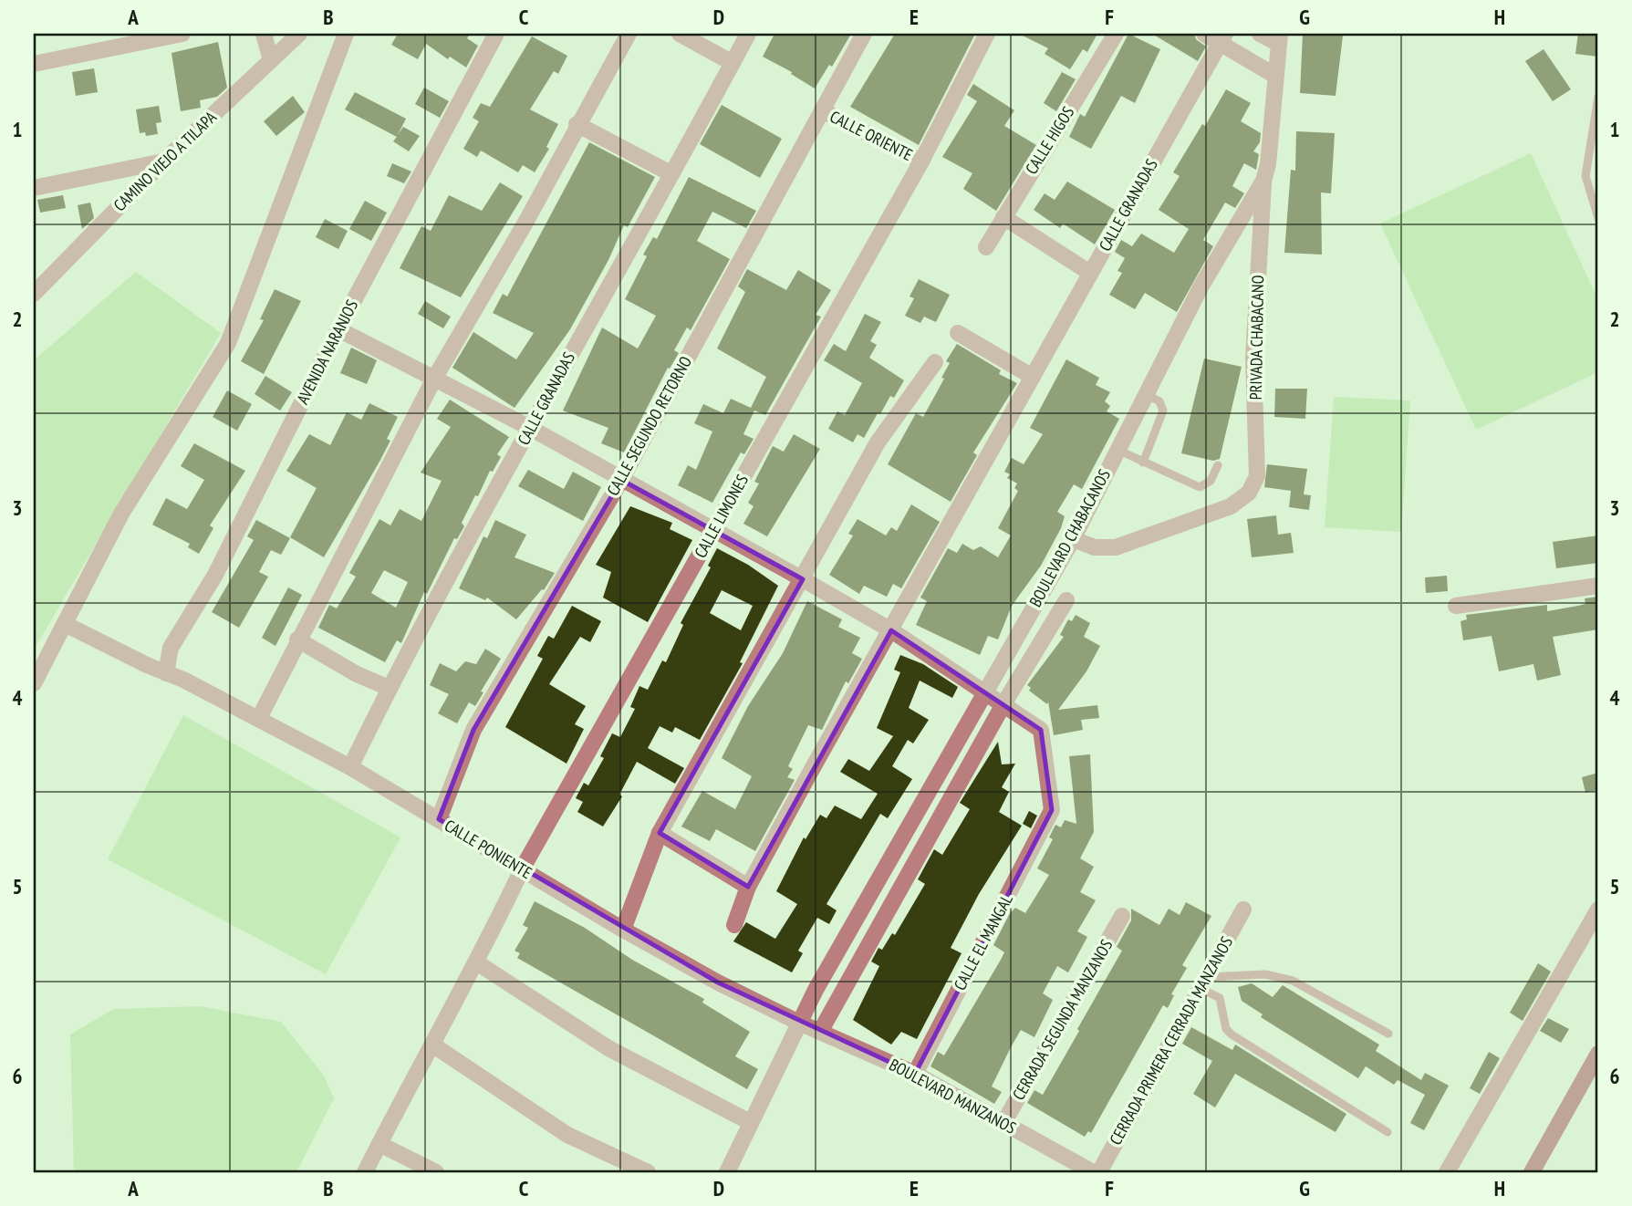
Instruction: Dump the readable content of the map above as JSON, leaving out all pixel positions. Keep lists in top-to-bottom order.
{
  "streets": {
    "street": [
      "CALLE ORIENTE",
      "CALLE HIGOS",
      "CAMINO VIEJO A TILAPA",
      "CALLE GRANADAS",
      "PRIVADA CHABACANO",
      "AVENIDA NARANJOS",
      "CALLE SEGUNDO RETORNO",
      "CALLE LIMONES",
      "BOULEVARD CHABACANOS",
      "CALLE PONIENTE",
      "CALLE EL MANGAL",
      "CERRADA SEGUNDA MANZANOS",
      "CERRADA PRIMERA CERRADA MANZANOS",
      "BOULEVARD MANZANOS"
    ]
  },
  "crossings": [
    ["CALLE ORIENTE", "CALLE SEGUNDO RETORNO"],
    ["CALLE ORIENTE", "CALLE LIMONES"],
    ["CALLE GRANADAS", "CALLE PONIENTE"],
    ["PRIVADA CHABACANO", "BOULEVARD CHABACANOS"],
    ["AVENIDA NARANJOS", "CALLE PONIENTE"],
    ["CALLE SEGUNDO RETORNO", "CALLE PONIENTE"],
    ["CALLE LIMONES", "CALLE PONIENTE"],
    ["BOULEVARD CHABACANOS", "CALLE PONIENTE"],
    ["BOULEVARD CHABACANOS", "CALLE EL MANGAL"],
    ["BOULEVARD CHABACANOS", "BOULEVARD MANZANOS"],
    ["CALLE PONIENTE", "BOULEVARD MANZANOS"],
    ["CALLE EL MANGAL", "BOULEVARD MANZANOS"],
    ["CERRADA SEGUNDA MANZANOS", "BOULEVARD MANZANOS"]
  ],
  "grid": {
    "columns": [
      "A",
      "B",
      "C",
      "D",
      "E",
      "F",
      "G",
      "H"
    ],
    "rows": [
      "1",
      "2",
      "3",
      "4",
      "5",
      "6"
    ]
  }
}
